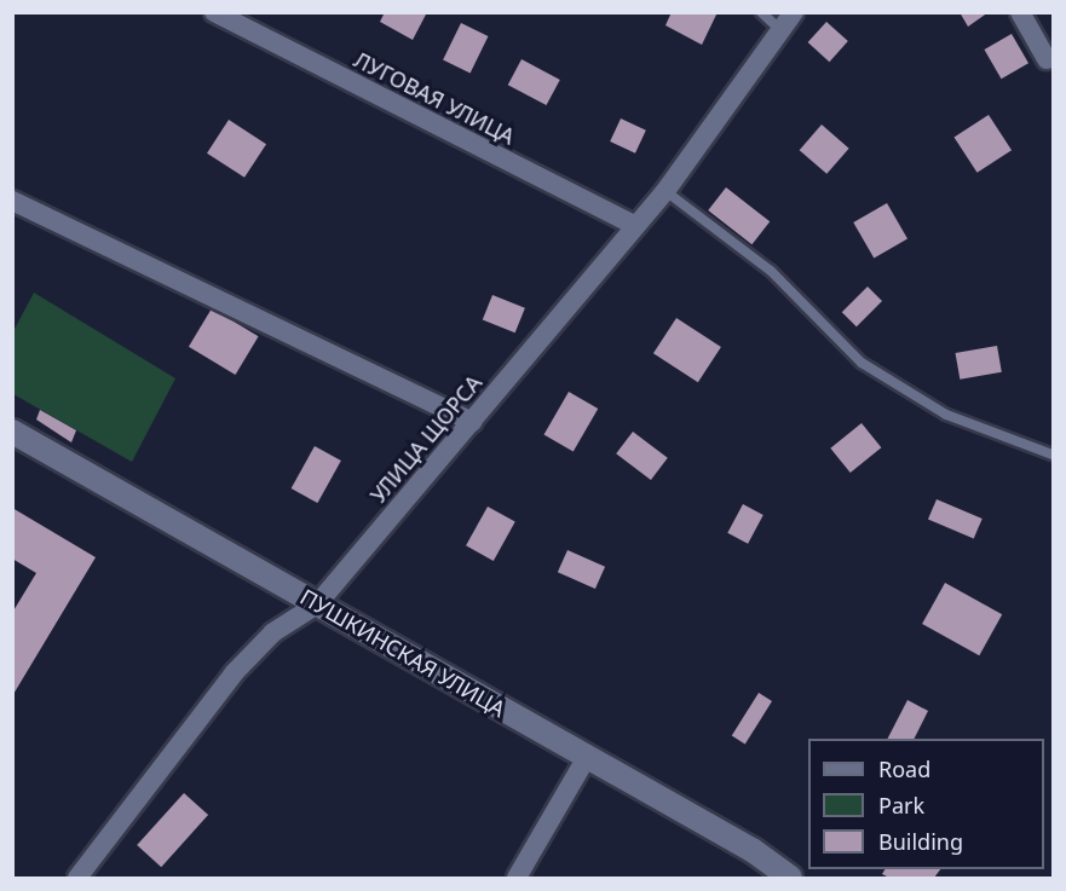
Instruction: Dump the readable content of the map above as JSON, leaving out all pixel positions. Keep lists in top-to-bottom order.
{
  "streets": {
    "street": ["ЛУГОВАЯ УЛИЦА", "УЛИЦА ЩОРСА", "ПУШКИНСКАЯ УЛИЦА"]
  },
  "crossings": [
    ["ЛУГОВАЯ УЛИЦА", "УЛИЦА ЩОРСА"],
    ["УЛИЦА ЩОРСА", "ПУШКИНСКАЯ УЛИЦА"]
  ],
  "legend": ["Road", "Park", "Building"]
}
